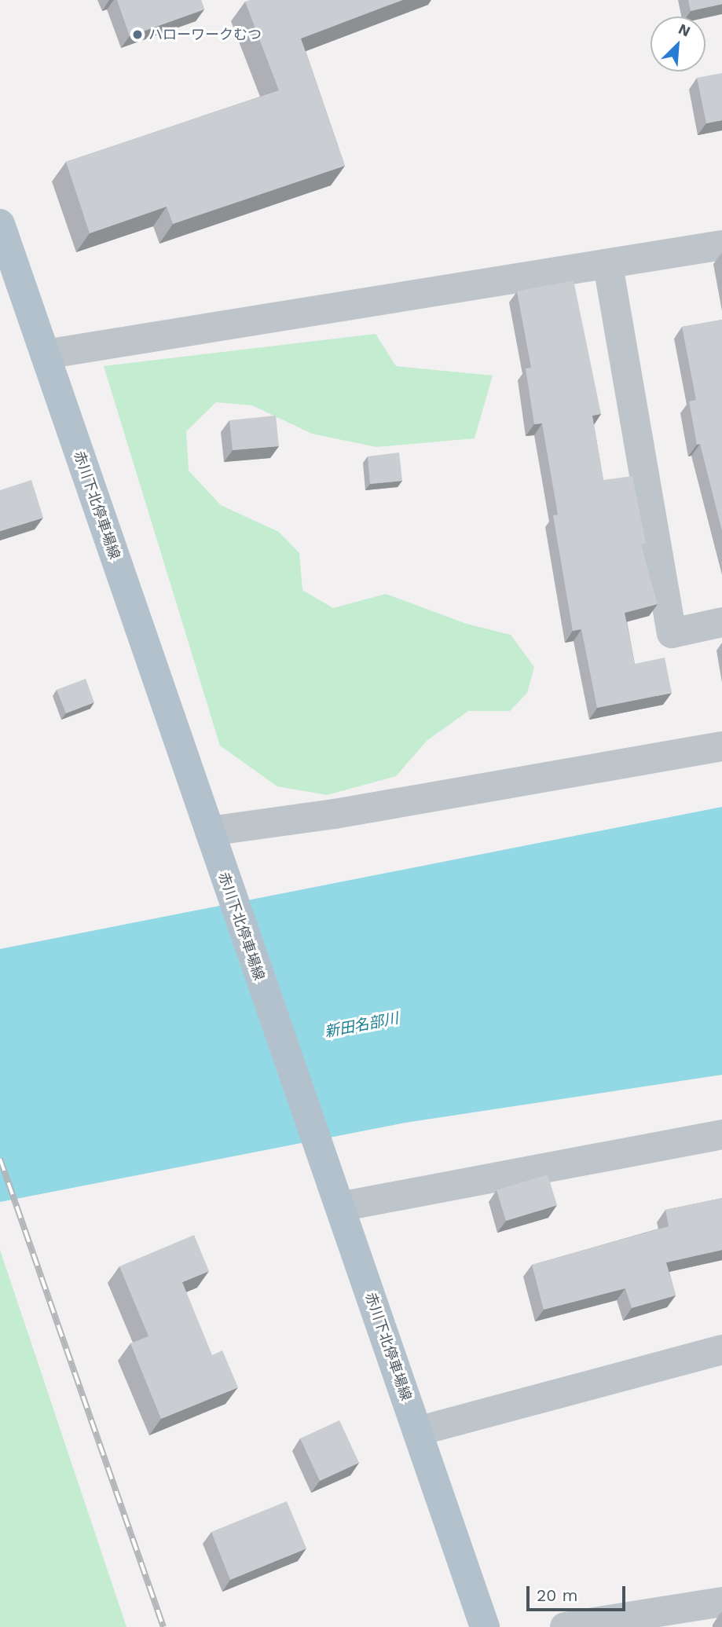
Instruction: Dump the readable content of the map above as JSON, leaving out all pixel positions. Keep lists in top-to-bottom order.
{
  "streets": {
    "main road": ["赤川下北停車場線"]
  },
  "water": ["新田名部川"],
  "places": ["ハローワークむつ"],
  "scale_bar": "20 m",
  "north": "top right"
}
